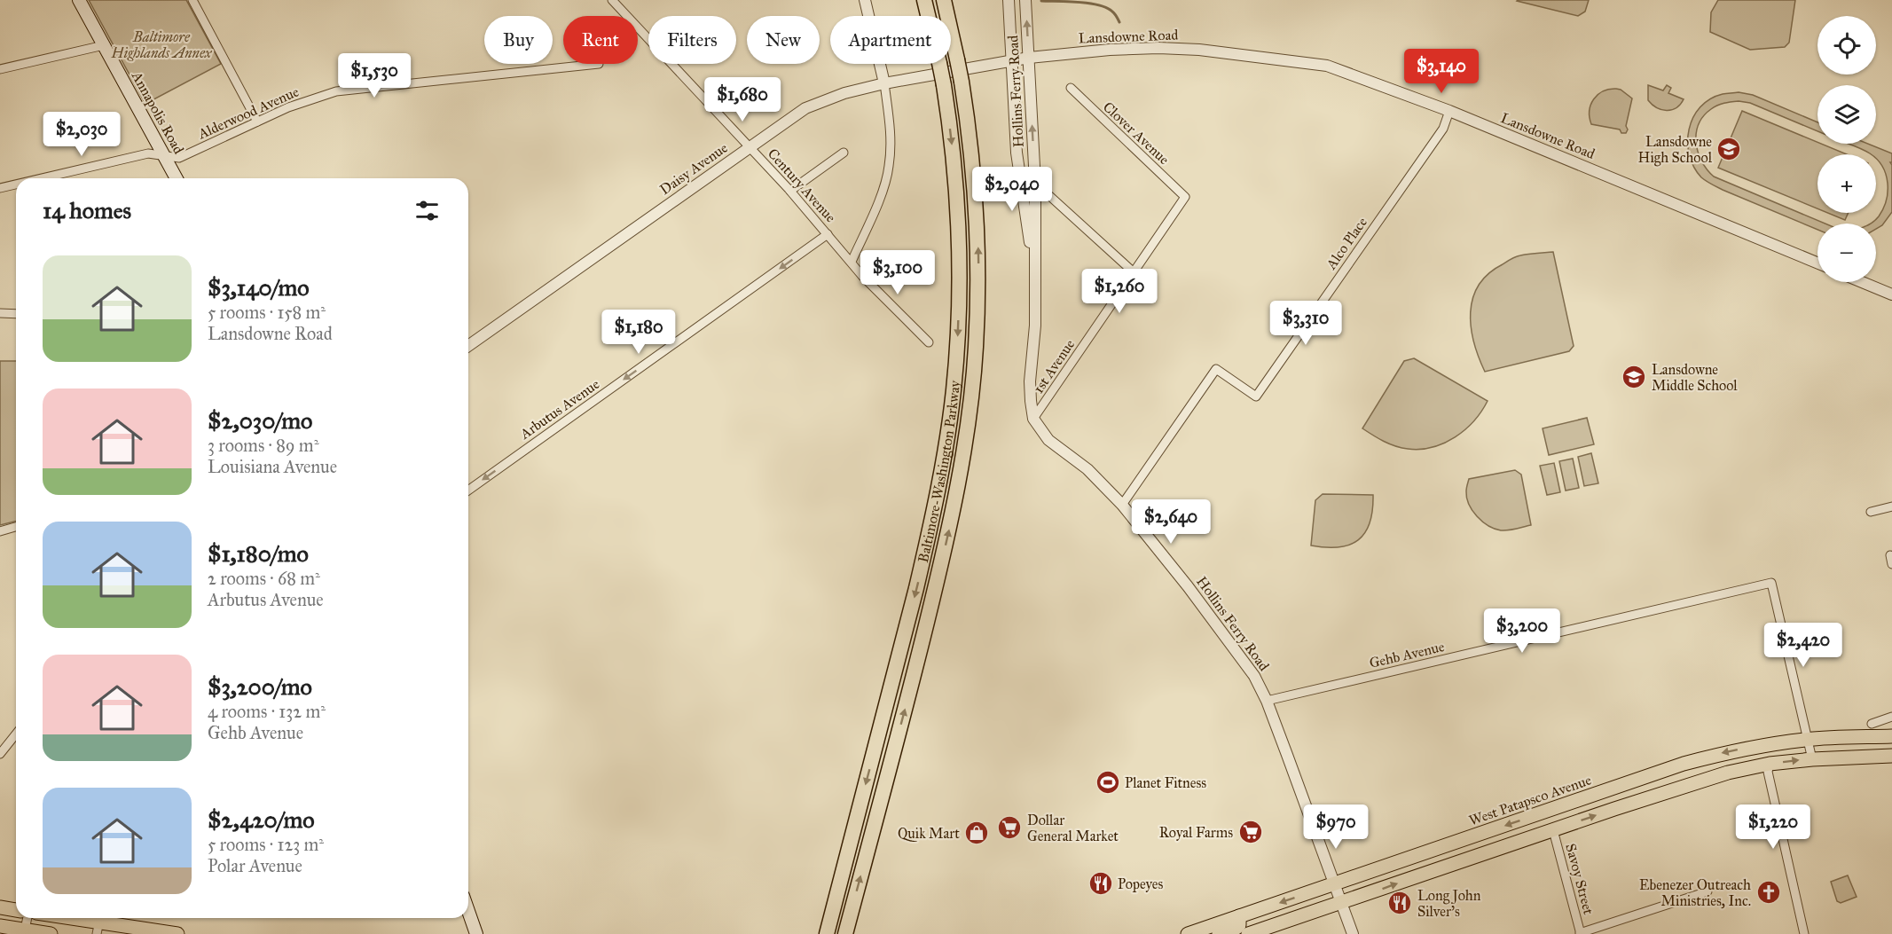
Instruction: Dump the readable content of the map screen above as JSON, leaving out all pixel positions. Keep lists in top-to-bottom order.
{
  "streets": {
    "highway": ["Baltimore-Washington Parkway"],
    "main road": ["Annapolis Road", "West Patapsco Avenue"],
    "street": [
      "Lansdowne Road",
      "Hollins Ferry Road",
      "Alderwood Avenue",
      "Clover Avenue",
      "Daisy Avenue",
      "Century Avenue",
      "Alco Place",
      "1st Avenue",
      "Arbutus Avenue",
      "Gehb Avenue",
      "Savoy Street"
    ]
  },
  "crossings": [
    ["Lansdowne Road", "Hollins Ferry Road"],
    ["Lansdowne Road", "Daisy Avenue"],
    ["Lansdowne Road", "Alco Place"],
    ["Hollins Ferry Road", "Daisy Avenue"],
    ["Hollins Ferry Road", "Alco Place"],
    ["Hollins Ferry Road", "1st Avenue"],
    ["Hollins Ferry Road", "Gehb Avenue"],
    ["Hollins Ferry Road", "West Patapsco Avenue"],
    ["Annapolis Road", "Alderwood Avenue"],
    ["Clover Avenue", "1st Avenue"],
    ["Daisy Avenue", "Century Avenue"],
    ["Century Avenue", "Arbutus Avenue"],
    ["Gehb Avenue", "West Patapsco Avenue"]
  ],
  "one_way": ["Arbutus Avenue"],
  "parks": ["Baltimore Highlands Annex"],
  "places": {
    "school or university": ["Lansdowne High School", "Lansdowne Middle School"],
    "sports": ["Planet Fitness"],
    "supermarket": ["Dollar General Market", "Royal Farms"],
    "shop": ["Quik Mart"],
    "restaurant": ["Popeyes", "Long John Silver's"],
    "church": ["Ebenezer Outreach Ministries, Inc."]
  },
  "page": {
    "map_buttons": ["+", "−"],
    "chip": [
      "Buy",
      "Rent",
      "Filters",
      "New",
      "Apartment"
    ],
    "price": [
      "$3,140",
      "$1,530",
      "$1,680",
      "$2,030",
      "$2,040",
      "$3,100",
      "$1,260",
      "$3,310",
      "$1,180",
      "$2,640",
      "$3,200",
      "$2,420",
      "$970",
      "$1,220"
    ],
    "heading": "14 homes",
    "list": [
      {
        "name": "$3,140/mo",
        "note": "5 rooms · 158 m² · Lansdowne Road"
      },
      {
        "name": "$2,030/mo",
        "note": "3 rooms · 89 m² · Louisiana Avenue"
      },
      {
        "name": "$1,180/mo",
        "note": "2 rooms · 68 m² · Arbutus Avenue"
      },
      {
        "name": "$3,200/mo",
        "note": "4 rooms · 132 m² · Gehb Avenue"
      },
      {
        "name": "$2,420/mo",
        "note": "5 rooms · 123 m² · Polar Avenue"
      }
    ]
  }
}
